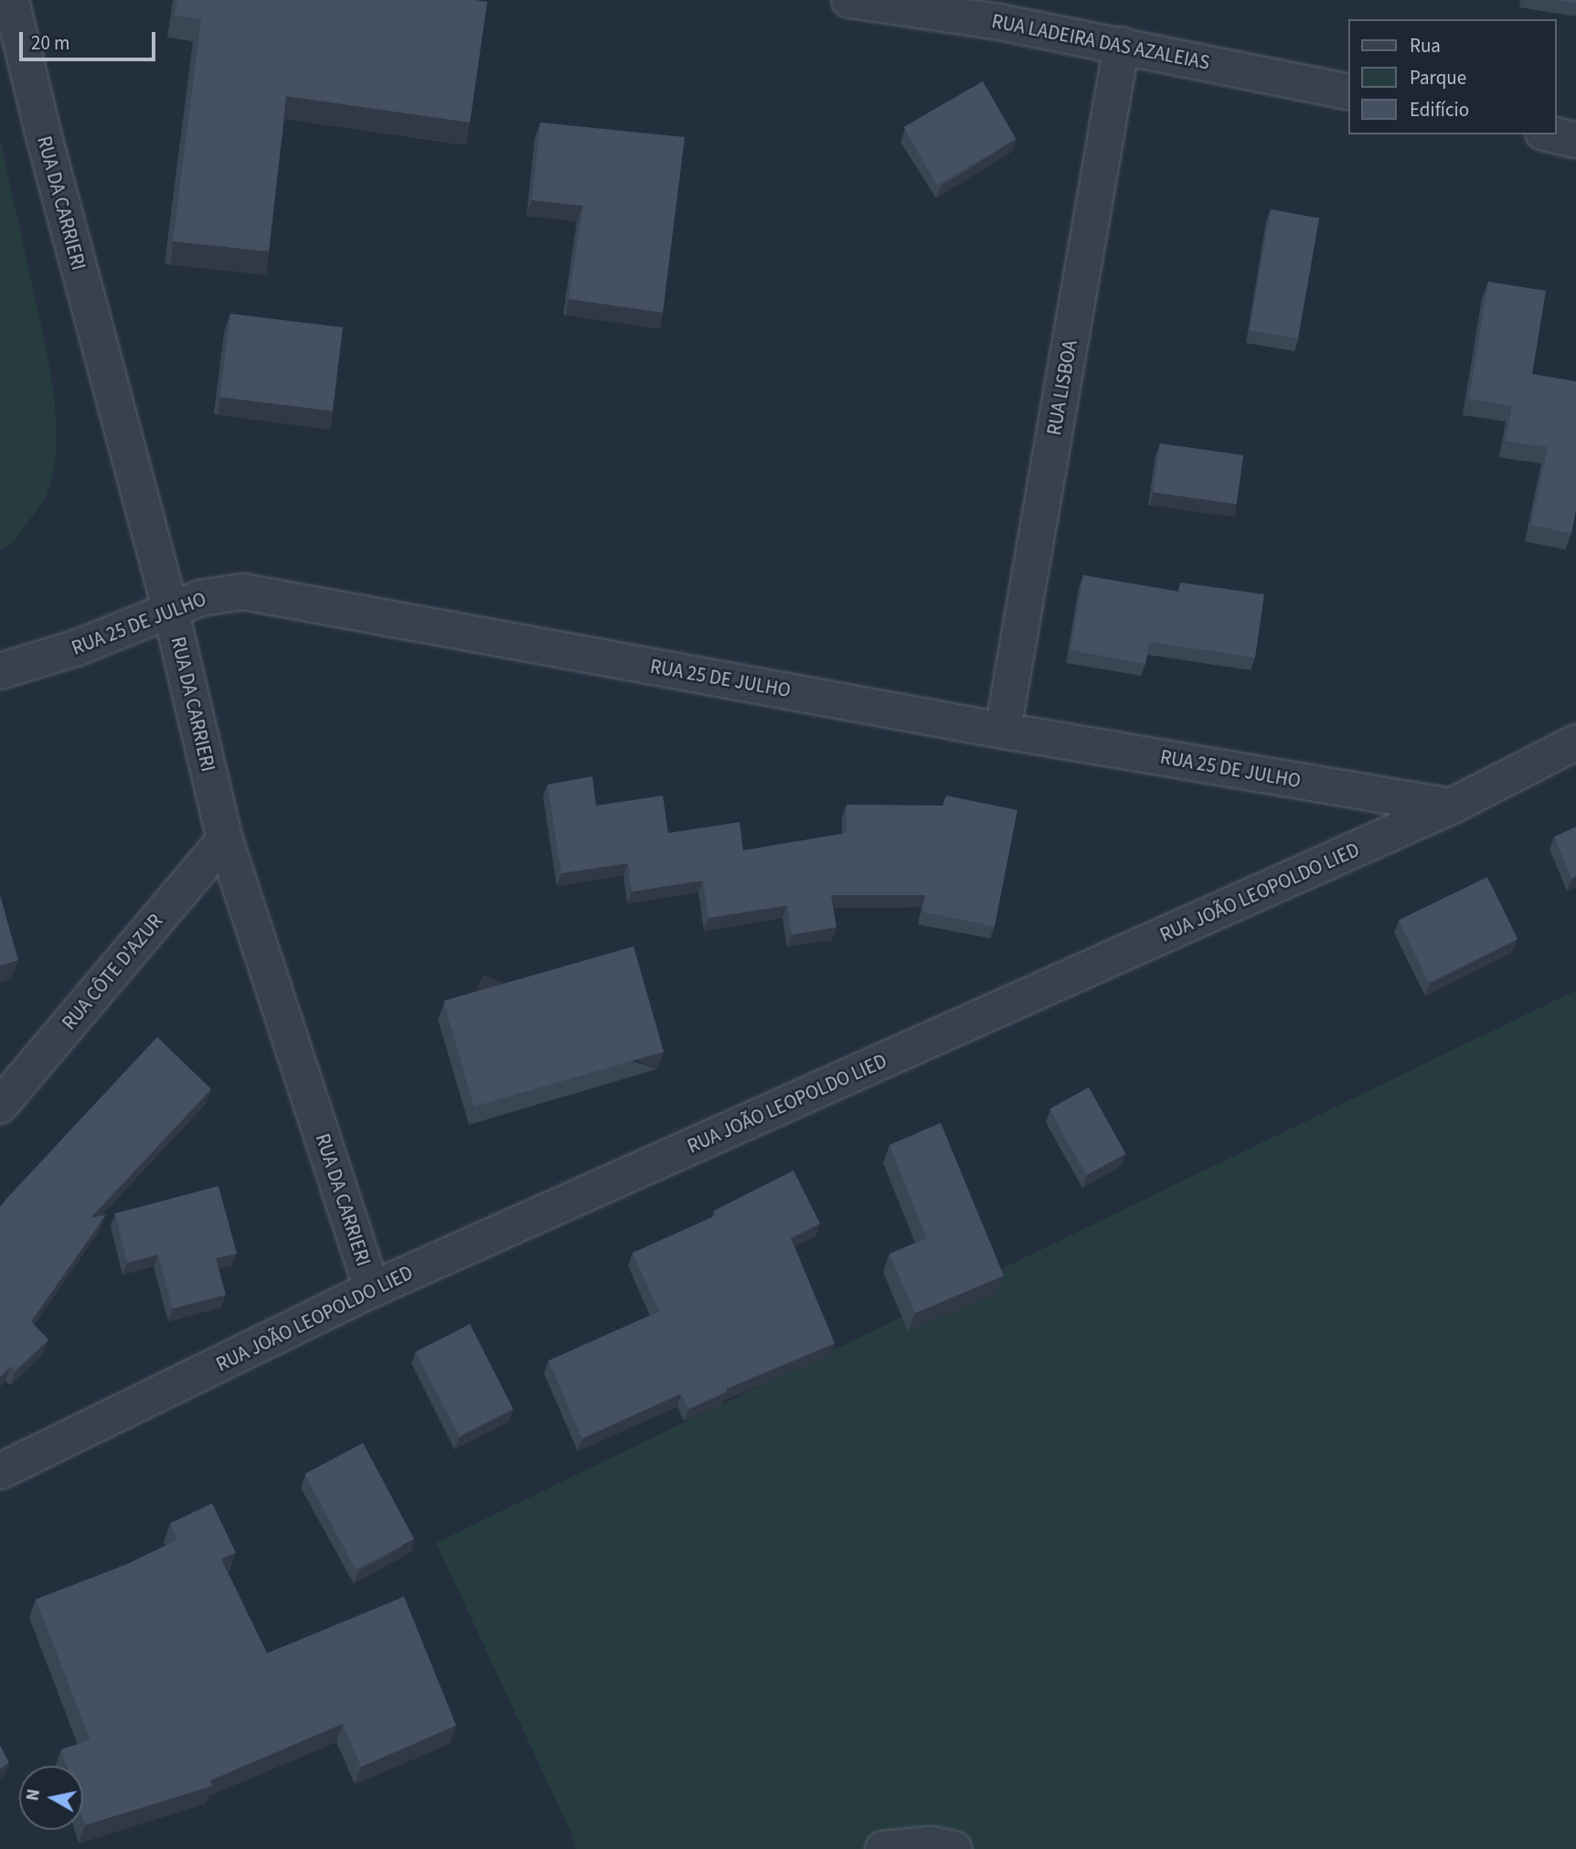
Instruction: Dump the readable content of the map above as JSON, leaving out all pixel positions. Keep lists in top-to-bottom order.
{
  "streets": {
    "street": [
      "RUA LADEIRA DAS AZALEIAS",
      "RUA DA CARRIERI",
      "RUA LISBOA",
      "RUA 25 DE JULHO",
      "RUA JOÃO LEOPOLDO LIED",
      "RUA CÔTE D'AZUR"
    ]
  },
  "crossings": [
    ["RUA LADEIRA DAS AZALEIAS", "RUA LISBOA"],
    ["RUA DA CARRIERI", "RUA 25 DE JULHO"],
    ["RUA DA CARRIERI", "RUA JOÃO LEOPOLDO LIED"],
    ["RUA DA CARRIERI", "RUA CÔTE D'AZUR"],
    ["RUA LISBOA", "RUA 25 DE JULHO"],
    ["RUA 25 DE JULHO", "RUA JOÃO LEOPOLDO LIED"]
  ],
  "legend": ["Rua", "Parque", "Edifício"],
  "scale_bar": "20 m",
  "north": "left"
}
